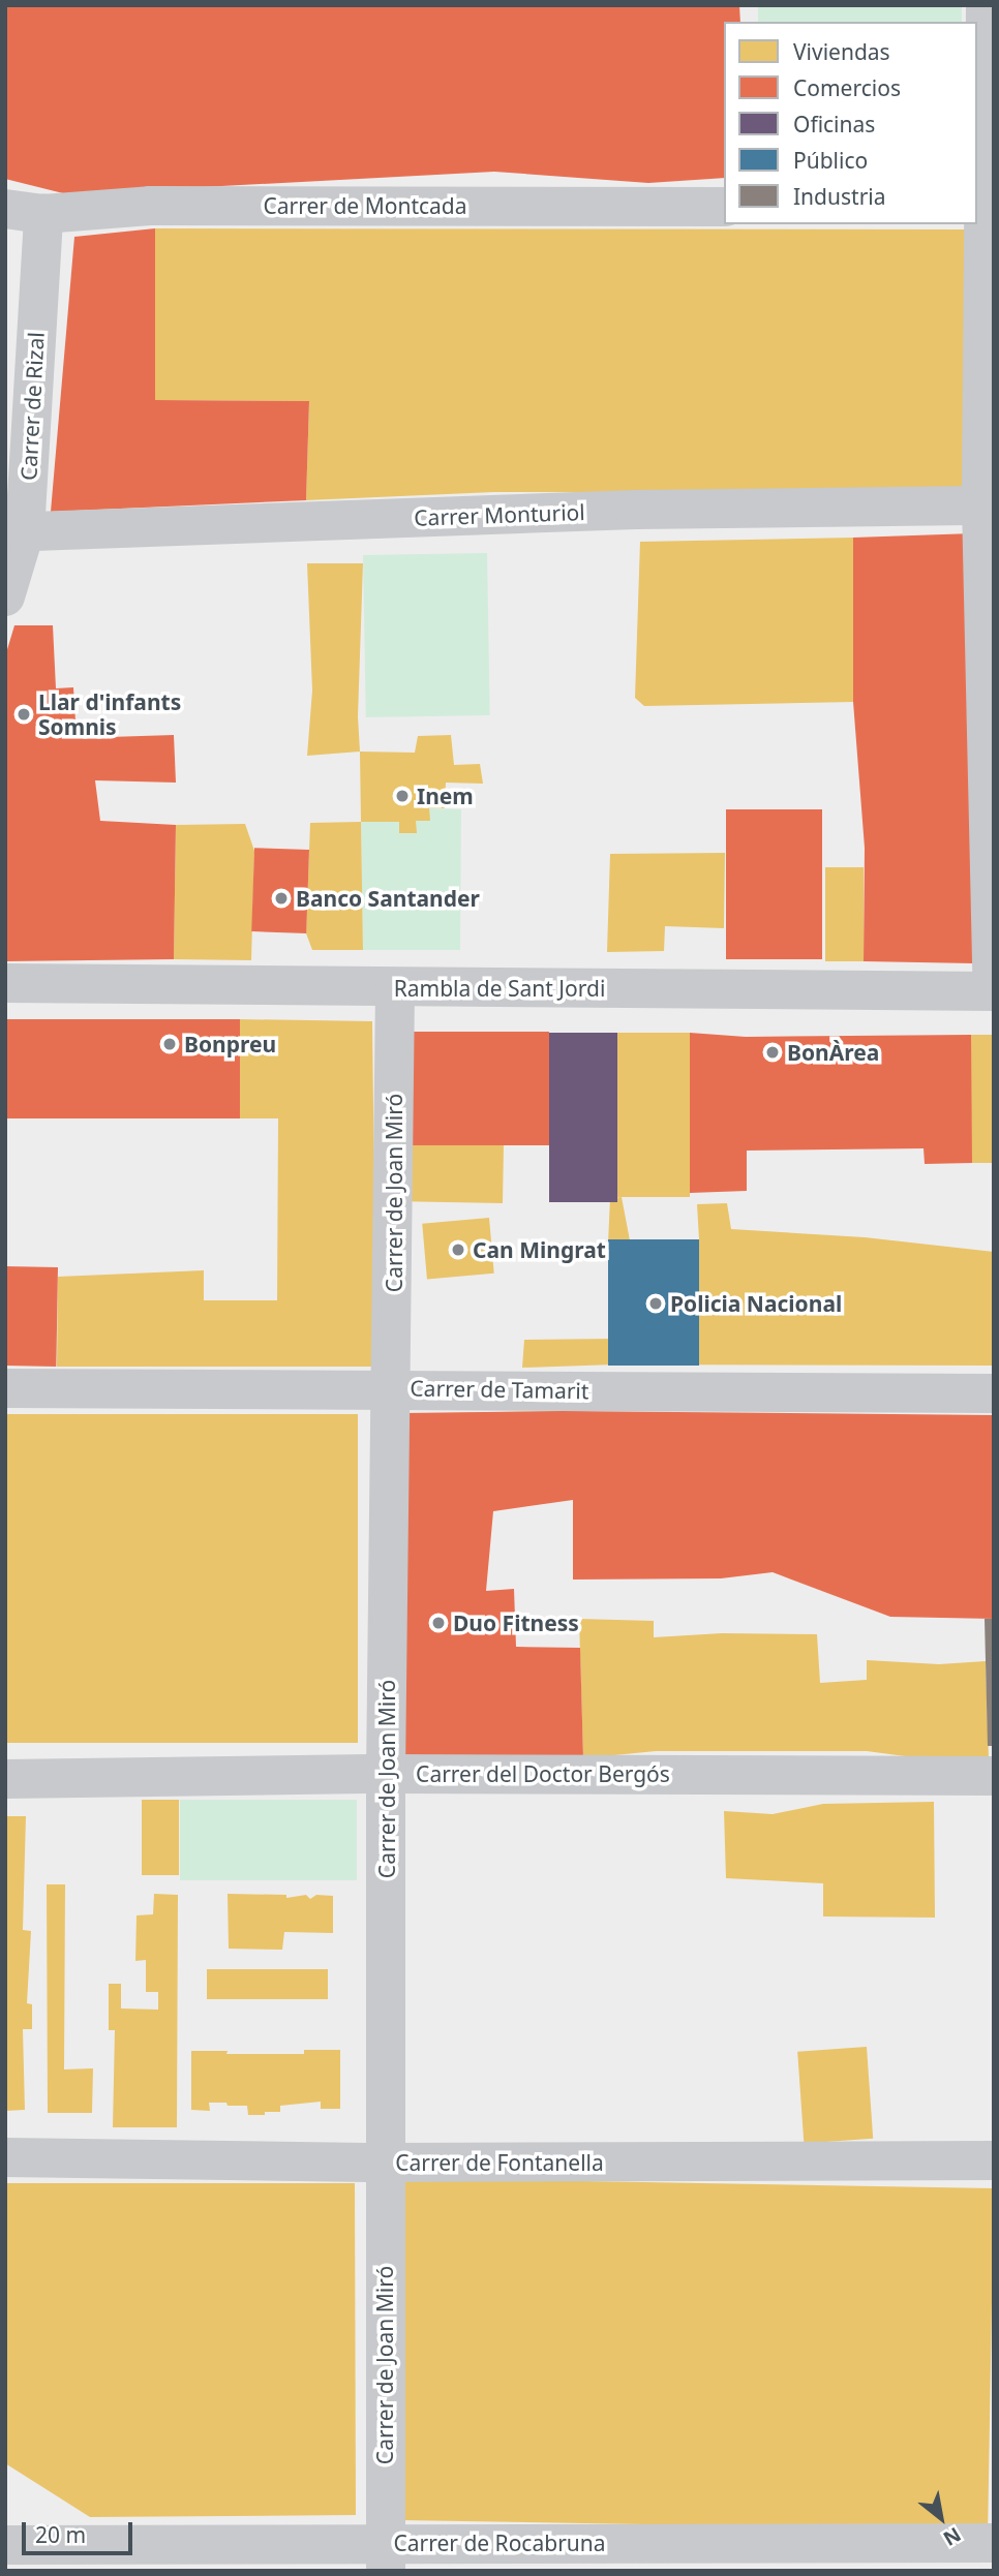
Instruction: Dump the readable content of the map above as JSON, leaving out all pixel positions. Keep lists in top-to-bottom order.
{
  "streets": {
    "street": [
      "Carrer de Montcada",
      "Carrer de Rizal",
      "Carrer Monturiol",
      "Rambla de Sant Jordi",
      "Carrer de Joan Miró",
      "Carrer de Tamarit",
      "Carrer del Doctor Bergós",
      "Carrer de Fontanella",
      "Carrer de Rocabruna"
    ]
  },
  "crossings": [
    ["Carrer de Montcada", "Carrer de Rizal"],
    ["Carrer de Rizal", "Carrer Monturiol"],
    ["Rambla de Sant Jordi", "Carrer de Joan Miró"],
    ["Carrer de Joan Miró", "Carrer de Tamarit"],
    ["Carrer de Joan Miró", "Carrer del Doctor Bergós"],
    ["Carrer de Joan Miró", "Carrer de Fontanella"],
    ["Carrer de Joan Miró", "Carrer de Rocabruna"]
  ],
  "places": [
    "Llar d'infants Somnis",
    "Inem",
    "Banco Santander",
    "Bonpreu",
    "BonÀrea",
    "Can Mingrat",
    "Policia Nacional",
    "Duo Fitness"
  ],
  "legend": [
    "Viviendas",
    "Comercios",
    "Oficinas",
    "Público",
    "Industria"
  ],
  "scale_bar": "20 m",
  "north": "bottom right"
}
